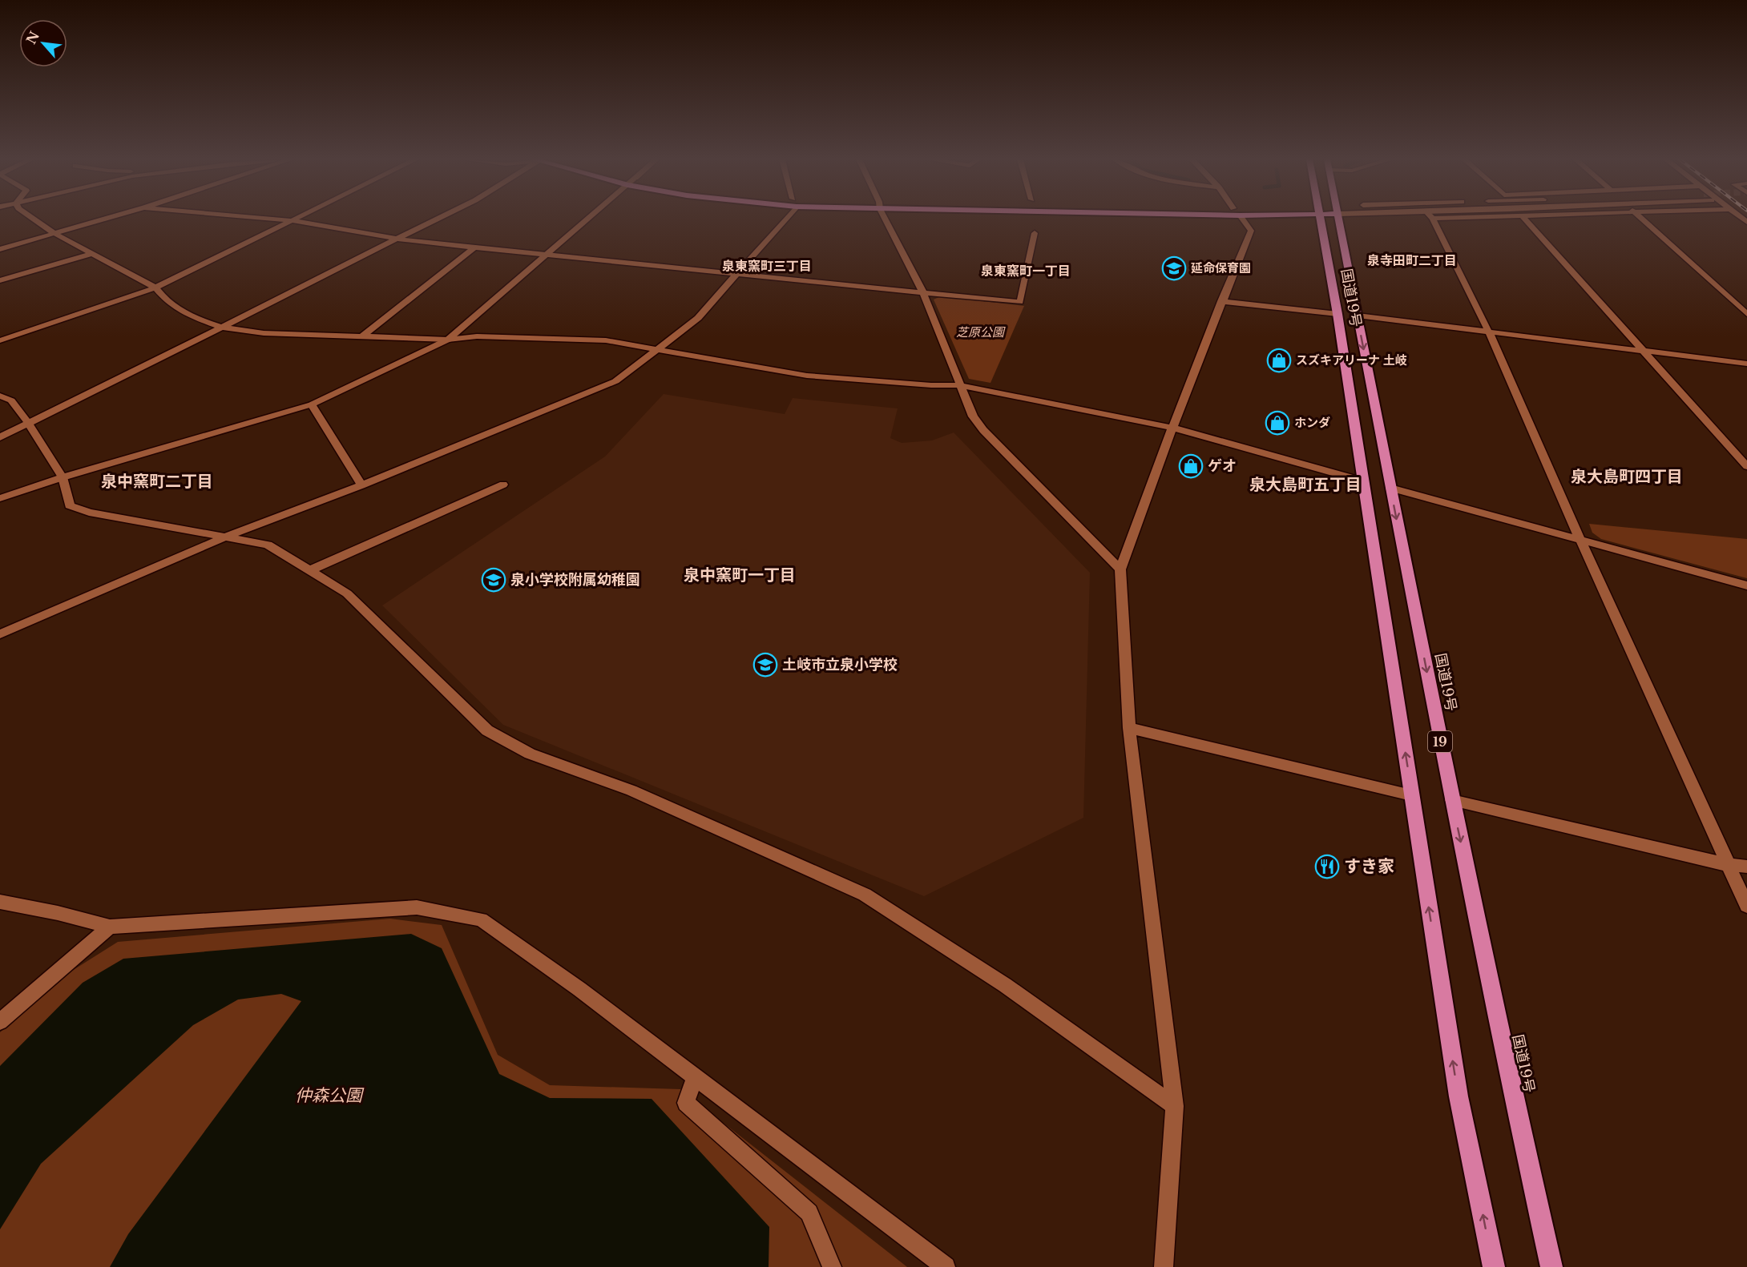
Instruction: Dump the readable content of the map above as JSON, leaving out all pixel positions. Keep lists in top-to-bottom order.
{
  "streets": {
    "highway": ["国道19号", "19"]
  },
  "districts": [
    "泉寺田町二丁目",
    "泉東窯町三丁目",
    "泉東窯町一丁目",
    "泉大島町四丁目",
    "泉中窯町二丁目",
    "泉大島町五丁目",
    "泉中窯町一丁目"
  ],
  "parks": ["芝原公園", "仲森公園"],
  "places": {
    "school or university": ["延命保育園", "泉小学校附属幼稚園", "土岐市立泉小学校"],
    "shop": ["スズキアリーナ 土岐", "ホンダ", "ゲオ"],
    "restaurant": ["すき家"]
  },
  "north": "top left"
}
